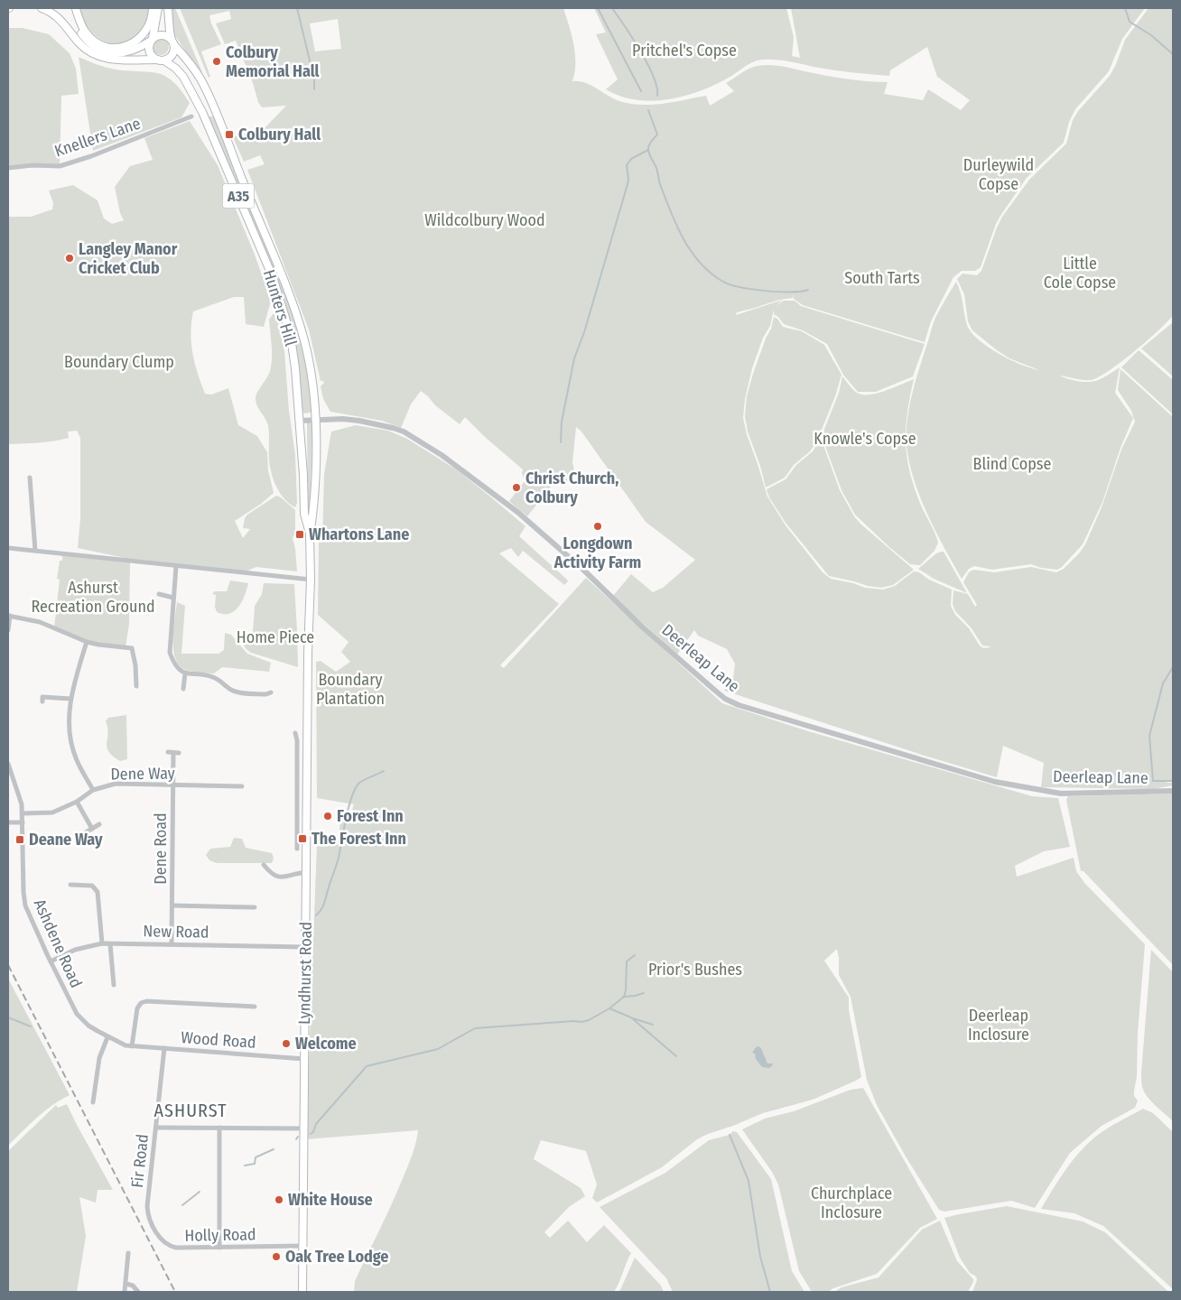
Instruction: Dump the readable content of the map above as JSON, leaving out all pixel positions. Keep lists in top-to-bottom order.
{
  "streets": {
    "main road": ["A35", "Hunters Hill", "Lyndhurst Road"],
    "street": [
      "Knellers Lane",
      "Deerleap Lane",
      "Dene Way",
      "Dene Road",
      "New Road",
      "Ashdene Road",
      "Wood Road",
      "Fir Road",
      "Holly Road"
    ]
  },
  "crossings": [
    ["Hunters Hill", "Deerleap Lane"],
    ["Hunters Hill", "Lyndhurst Road"],
    ["Dene Way", "Dene Road"],
    ["Dene Way", "Ashdene Road"],
    ["Dene Road", "New Road"],
    ["New Road", "Ashdene Road"],
    ["New Road", "Lyndhurst Road"],
    ["Ashdene Road", "Wood Road"],
    ["Lyndhurst Road", "Wood Road"],
    ["Lyndhurst Road", "Holly Road"],
    ["Wood Road", "Fir Road"],
    ["Fir Road", "Holly Road"]
  ],
  "districts": ["ASHURST"],
  "parks": [
    "Pritchel's Copse",
    "Durleywild Copse",
    "Wildcolbury Wood",
    "Little Cole Copse",
    "South Tarts",
    "Boundary Clump",
    "Knowle's Copse",
    "Blind Copse",
    "Ashurst Recreation Ground",
    "Home Piece",
    "Boundary Plantation",
    "Prior's Bushes",
    "Deerleap Inclosure",
    "Churchplace Inclosure"
  ],
  "places": {
    "other": [
      "Colbury Memorial Hall",
      "Langley Manor Cricket Club",
      "Christ Church, Colbury",
      "Longdown Activity Farm",
      "Forest Inn",
      "Welcome",
      "White House",
      "Oak Tree Lodge"
    ],
    "transit": [
      "Colbury Hall",
      "Whartons Lane",
      "The Forest Inn",
      "Deane Way"
    ]
  }
}
